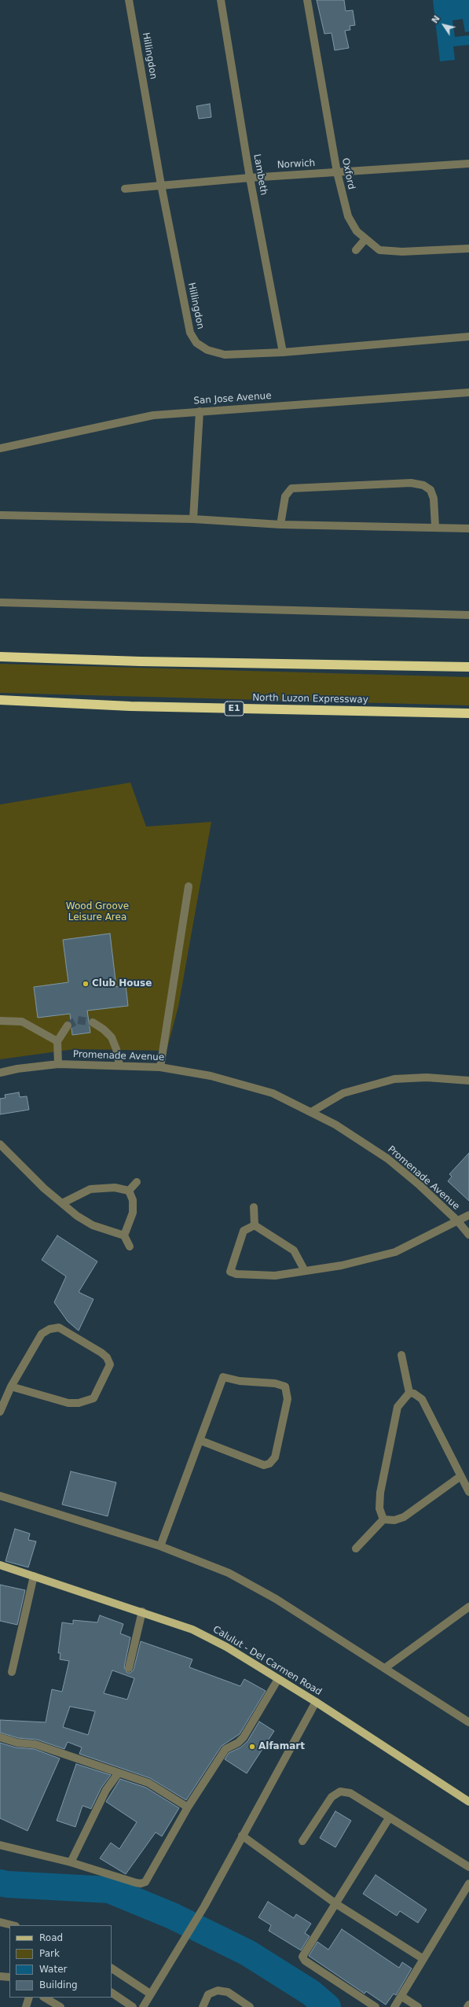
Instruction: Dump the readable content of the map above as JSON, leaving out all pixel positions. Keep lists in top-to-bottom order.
{
  "streets": {
    "highway": ["North Luzon Expressway", "E1"],
    "main road": ["Calulut - Del Carmen Road"],
    "street": [
      "Hillingdon",
      "Norwich",
      "Oxford",
      "Lambeth",
      "San Jose Avenue",
      "Promenade Avenue"
    ]
  },
  "crossings": [
    ["Hillingdon", "Norwich"],
    ["Hillingdon", "Lambeth"],
    ["Norwich", "Oxford"],
    ["Norwich", "Lambeth"]
  ],
  "parks": ["Wood Groove Leisure Area"],
  "places": ["Club House", "Alfamart"],
  "legend": [
    "Road",
    "Park",
    "Water",
    "Building"
  ],
  "north": "top left"
}
